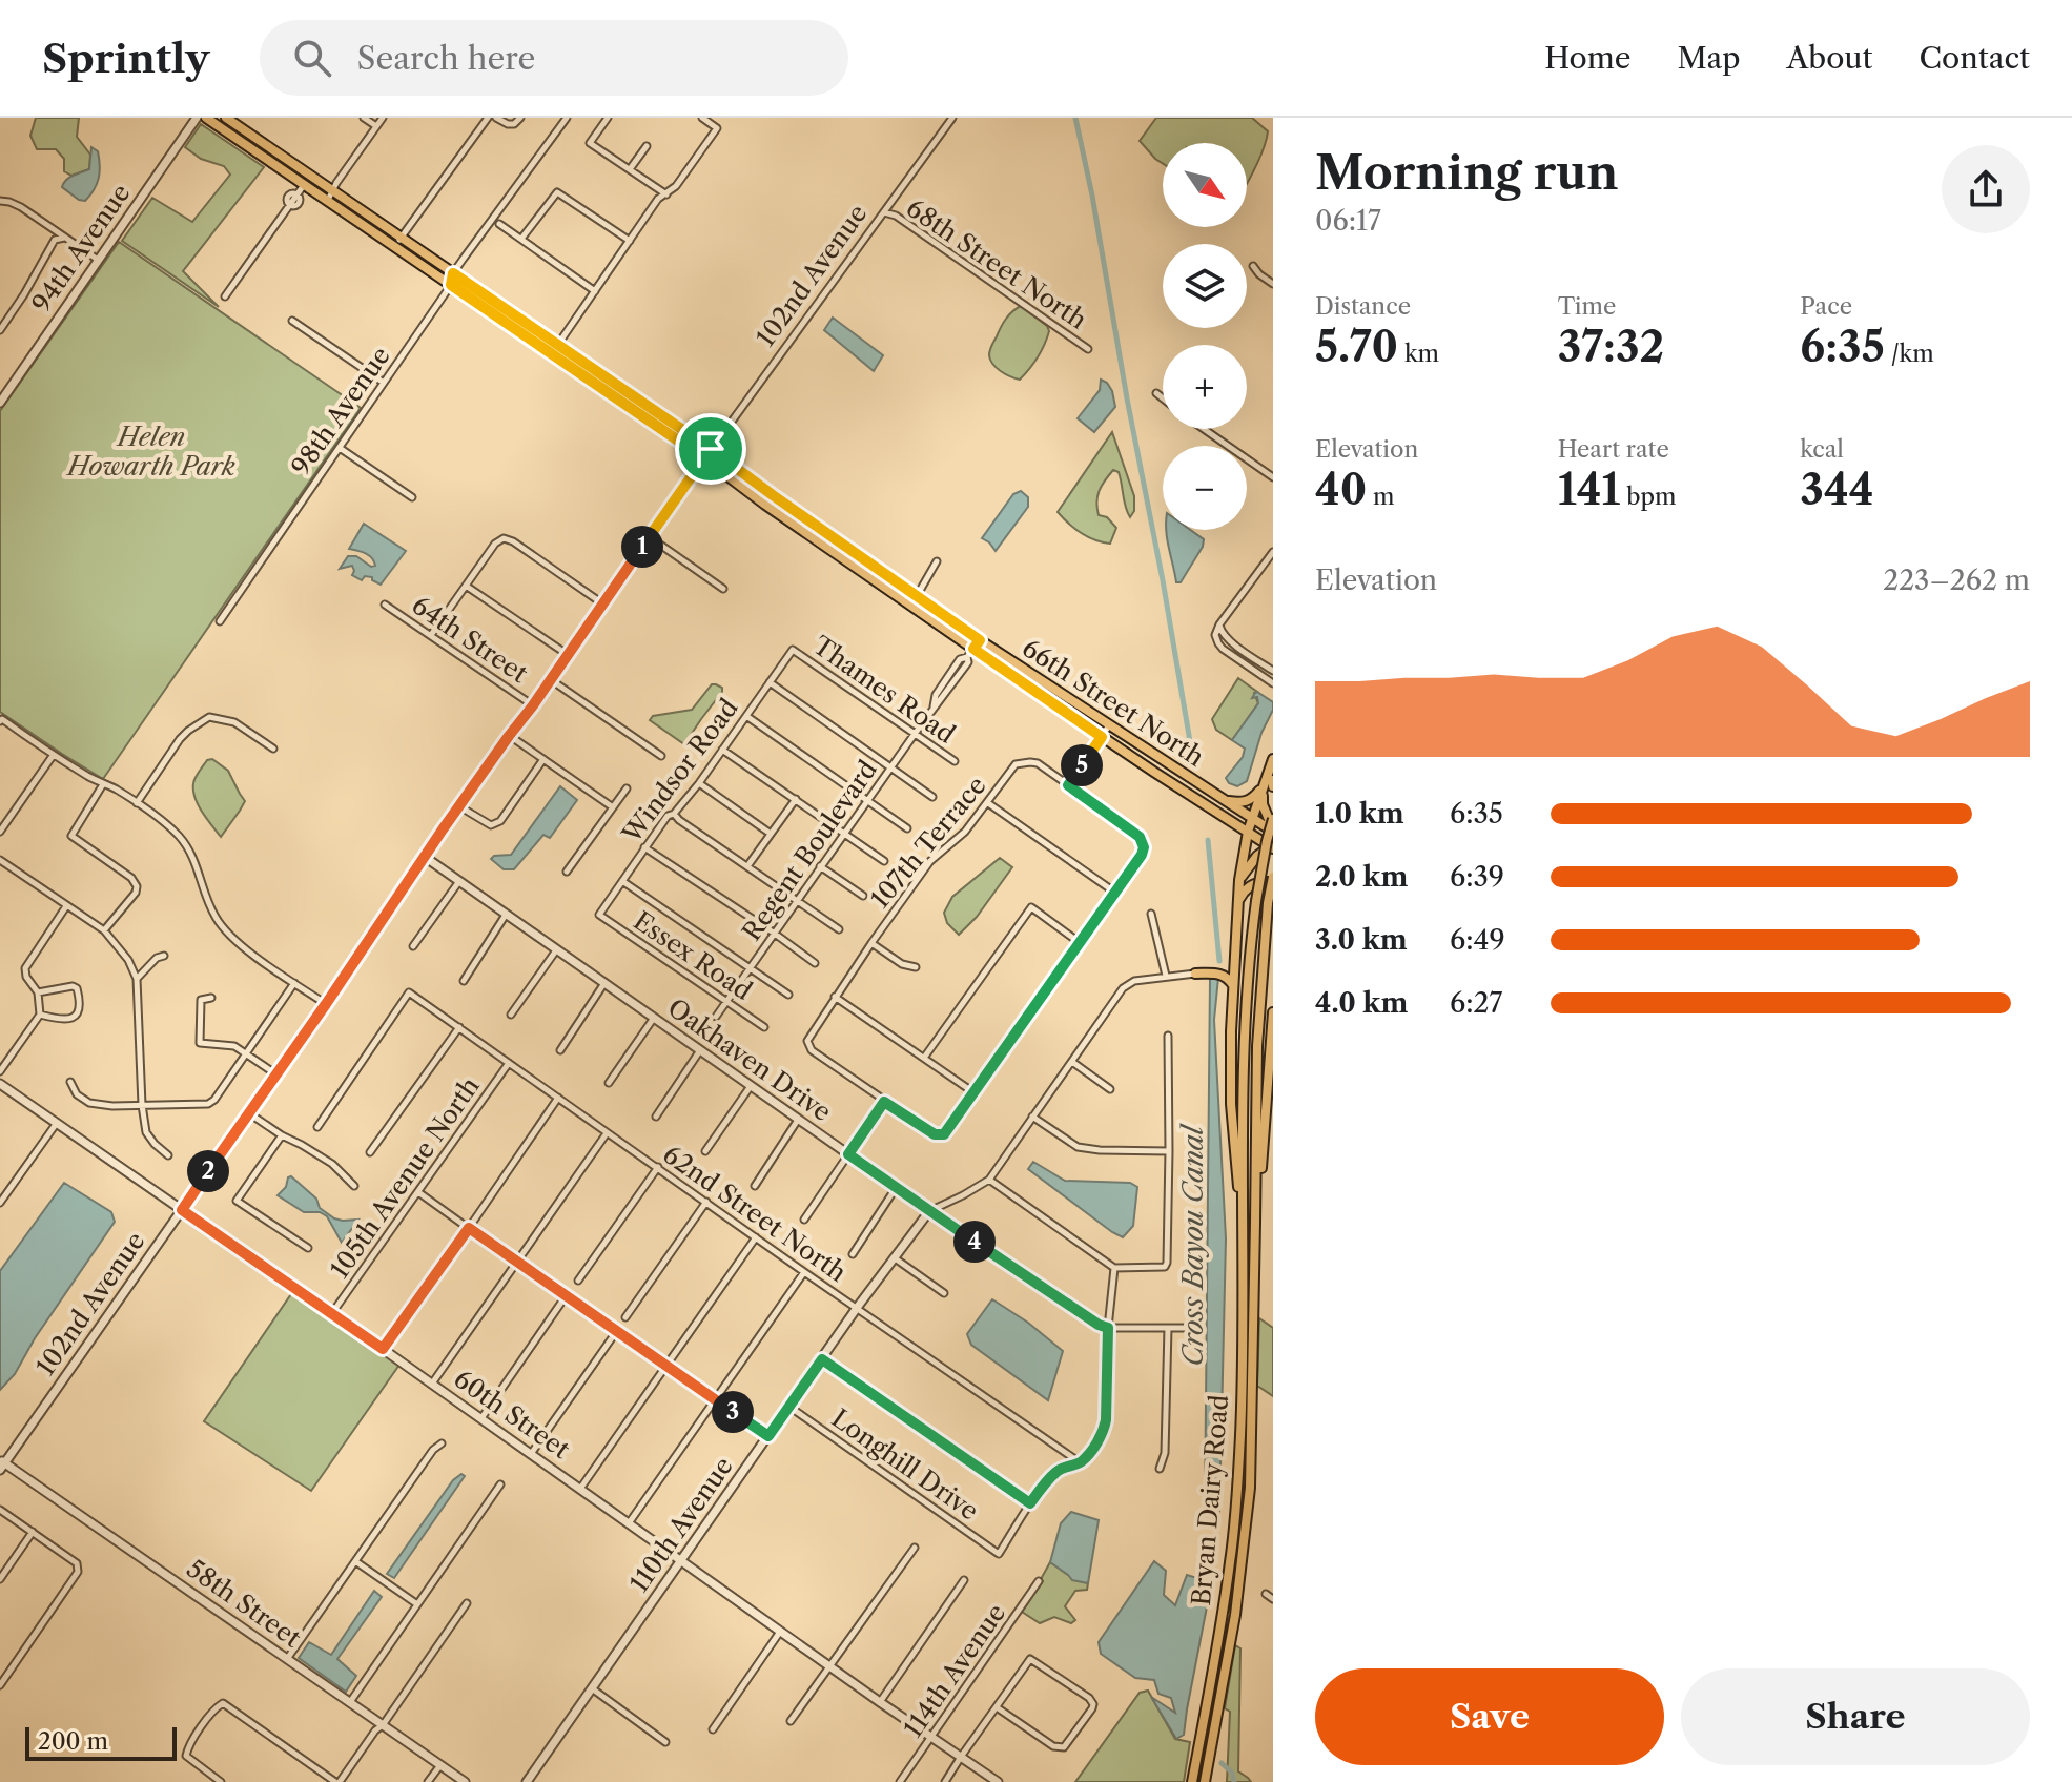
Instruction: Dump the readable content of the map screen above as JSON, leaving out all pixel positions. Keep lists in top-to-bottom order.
{
  "streets": {
    "main road": ["66th Street North", "Bryan Dairy Road"],
    "street": [
      "94th Avenue",
      "68th Street North",
      "102nd Avenue",
      "98th Avenue",
      "64th Street",
      "Thames Road",
      "Windsor Road",
      "107th Terrace",
      "Regent Boulevard",
      "Essex Road",
      "Oakhaven Drive",
      "105th Avenue North",
      "62nd Street North",
      "60th Street",
      "Longhill Drive",
      "110th Avenue",
      "58th Street",
      "114th Avenue"
    ]
  },
  "crossings": [
    ["68th Street North", "102nd Avenue"],
    ["102nd Avenue", "64th Street"],
    ["102nd Avenue", "66th Street North"],
    ["102nd Avenue", "Oakhaven Drive"],
    ["102nd Avenue", "60th Street"],
    ["102nd Avenue", "58th Street"],
    ["98th Avenue", "66th Street North"],
    ["Thames Road", "Windsor Road"],
    ["Thames Road", "Regent Boulevard"],
    ["66th Street North", "Regent Boulevard"],
    ["Windsor Road", "Essex Road"],
    ["Regent Boulevard", "Essex Road"],
    ["Oakhaven Drive", "110th Avenue"],
    ["105th Avenue North", "62nd Street North"],
    ["105th Avenue North", "60th Street"],
    ["62nd Street North", "110th Avenue"],
    ["60th Street", "110th Avenue"],
    ["60th Street", "114th Avenue"],
    ["Longhill Drive", "110th Avenue"]
  ],
  "water": ["Cross Bayou Canal"],
  "parks": ["Helen Howarth Park"],
  "scale_bar": "200 m",
  "north": "bottom right",
  "page": {
    "header": "Sprintly",
    "search": "Search here",
    "nav": [
      "Home",
      "Map",
      "About",
      "Contact"
    ],
    "heading": ["Morning run", "06:17"],
    "map_buttons": ["+", "−"],
    "stats": [
      ["Distance", "5.70 km"],
      ["Time", "37:32"],
      ["Pace", "6:35 /km"],
      ["Elevation", "40 m"],
      ["Heart rate", "141 bpm"],
      ["kcal", "344"]
    ],
    "pins": [
      "1",
      "5",
      "2",
      "4",
      "3"
    ],
    "chart": ["Elevation", "223–262 m"],
    "list": [
      {
        "name": "1.0 km",
        "note": "6:35"
      },
      {
        "name": "2.0 km",
        "note": "6:39"
      },
      {
        "name": "3.0 km",
        "note": "6:49"
      },
      {
        "name": "4.0 km",
        "note": "6:27"
      }
    ],
    "buttons": ["Save", "Share"],
    "scale": "200 m"
  }
}
